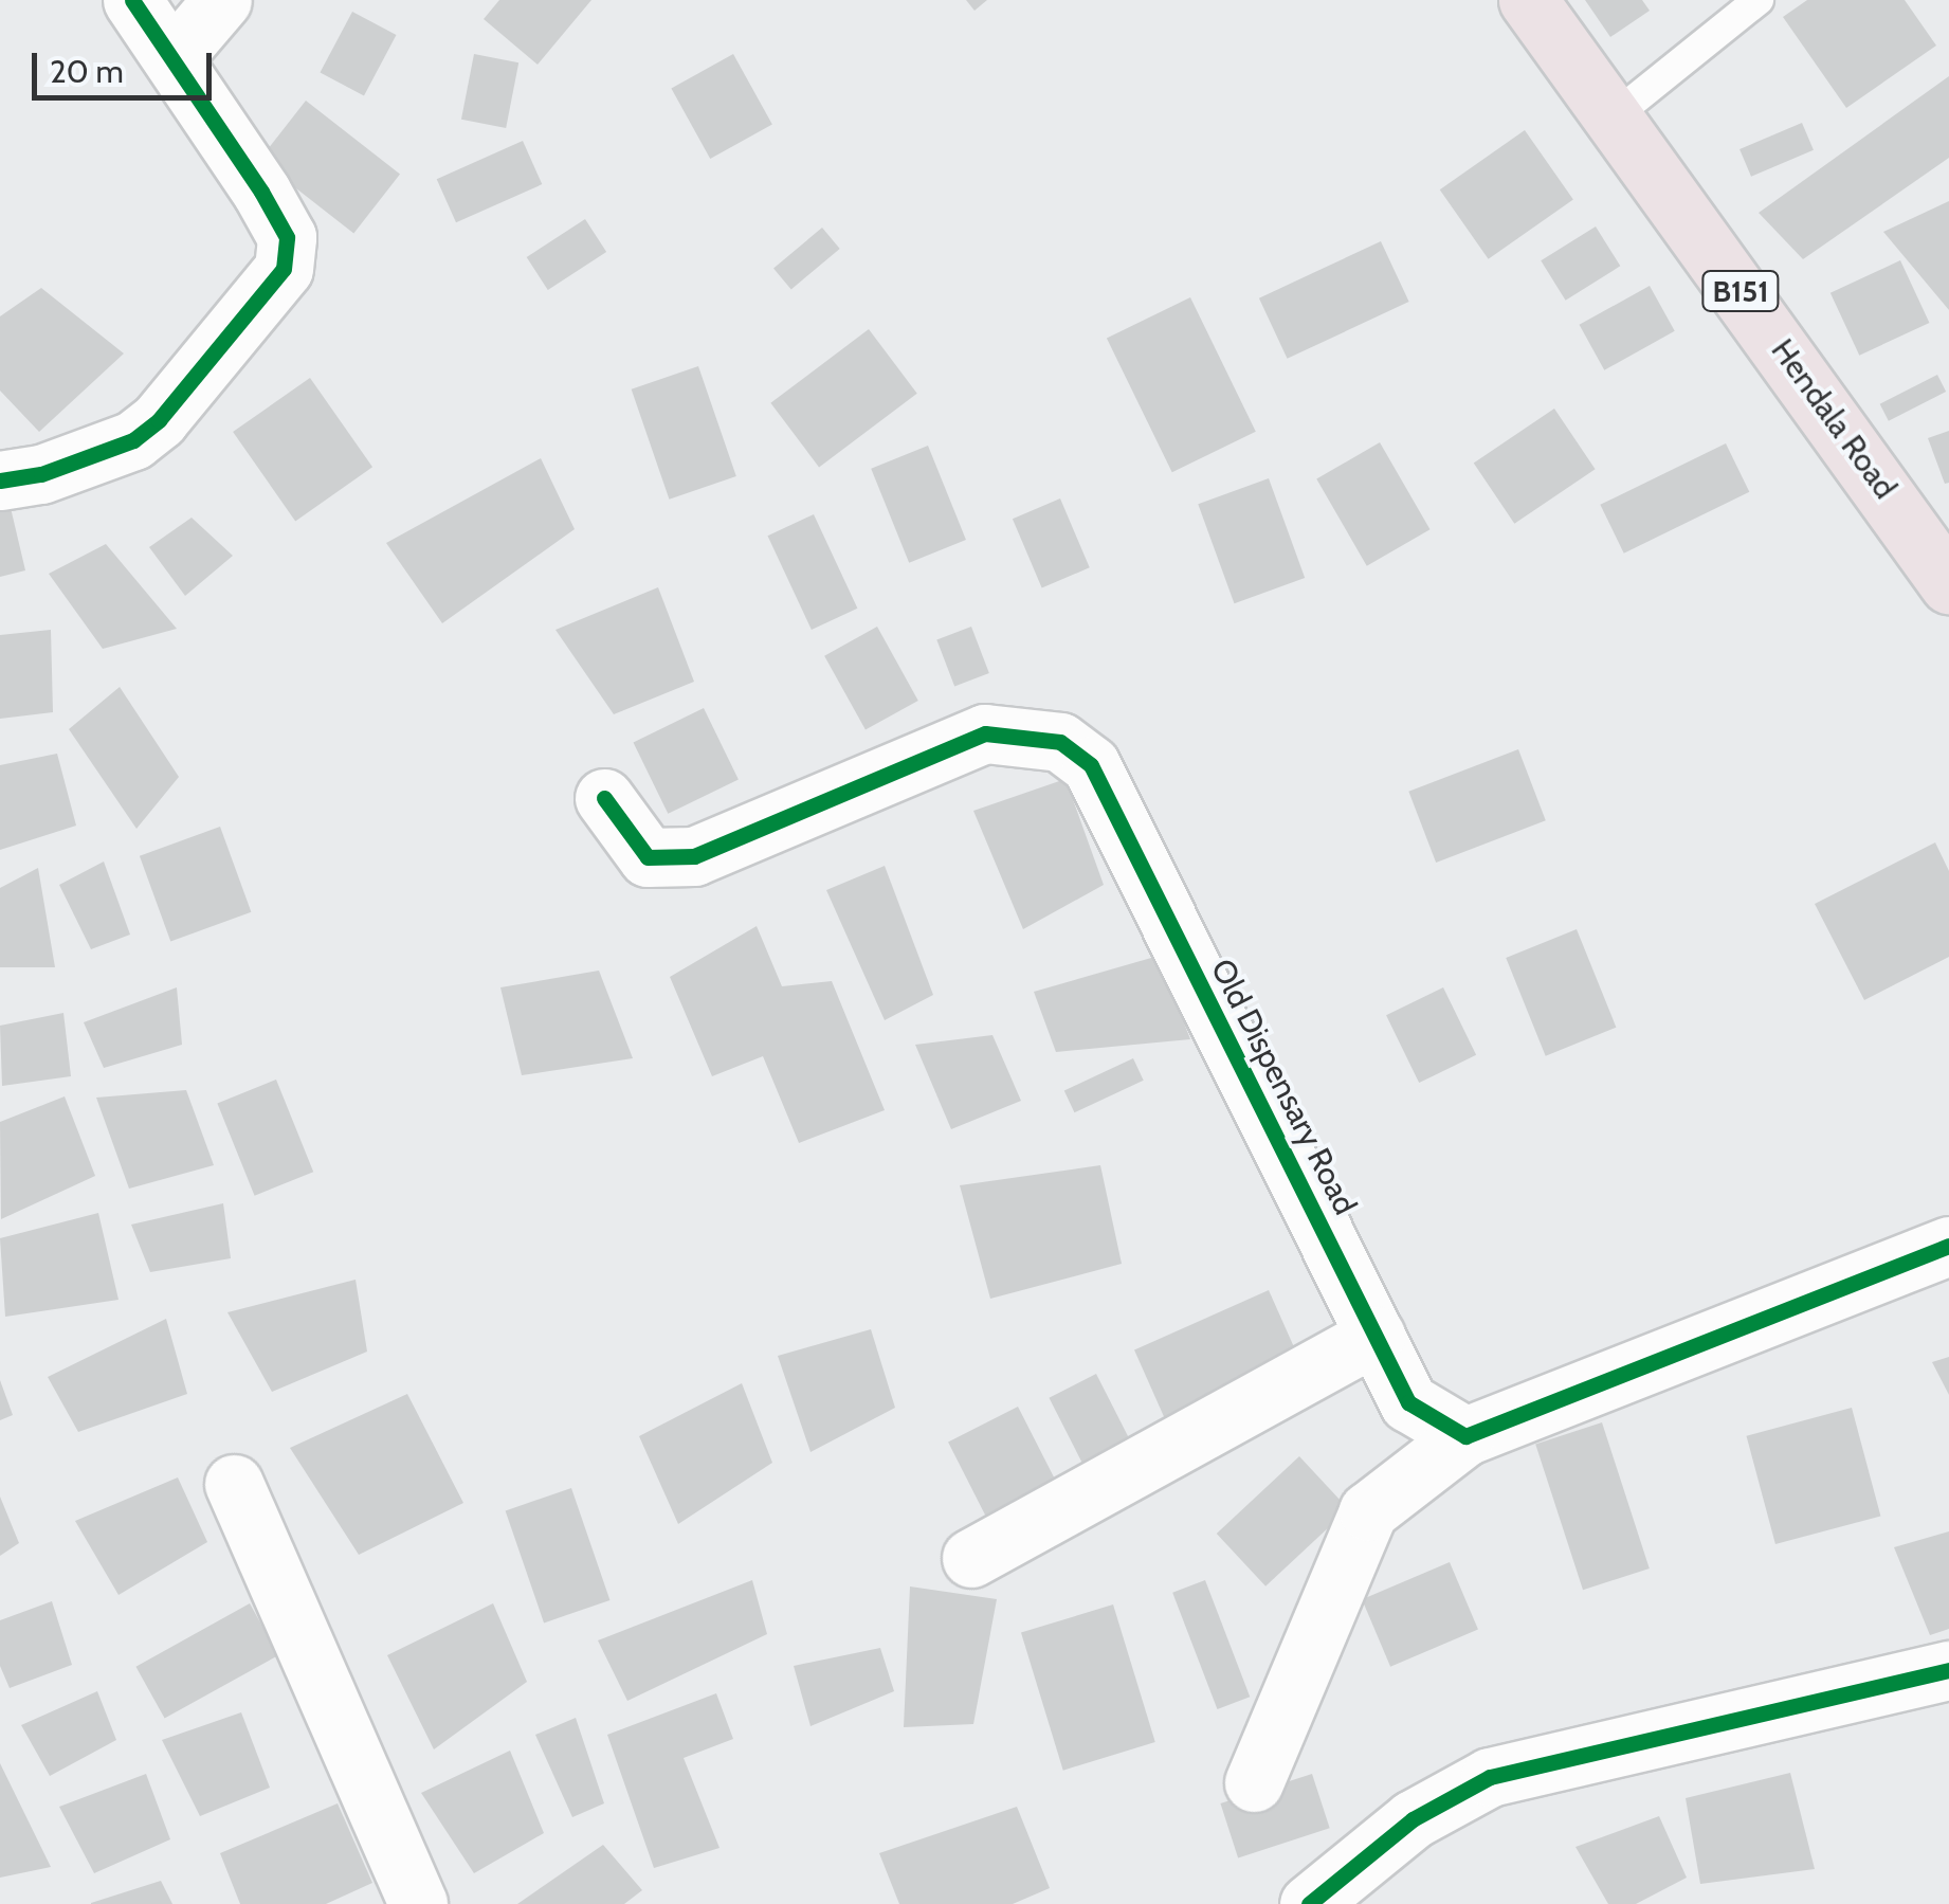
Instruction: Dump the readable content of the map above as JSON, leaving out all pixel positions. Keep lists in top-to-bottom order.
{
  "streets": {
    "main road": ["B151", "Hendala Road"],
    "street": ["Old Dispensary Road"]
  },
  "scale_bar": "20 m"
}
